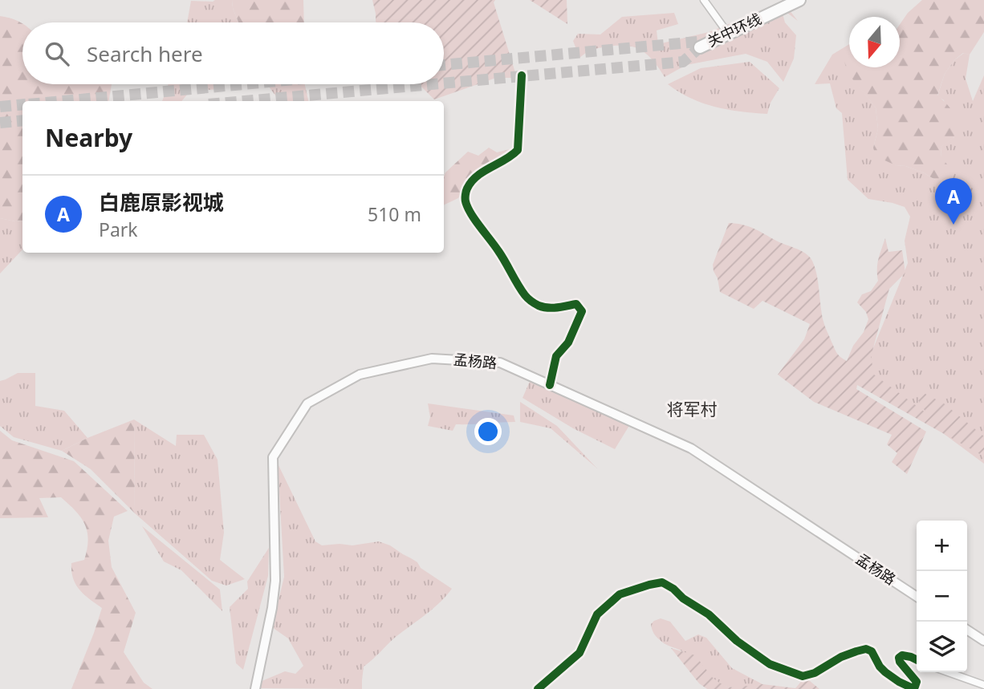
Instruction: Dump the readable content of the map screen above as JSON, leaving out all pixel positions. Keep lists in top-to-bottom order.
{
  "streets": {
    "highway": ["关中环线"],
    "main road": ["孟杨路"]
  },
  "districts": ["将军村"],
  "north": "bottom",
  "page": {
    "search": "Search here",
    "heading": "Nearby",
    "list": [
      {
        "mark": "A",
        "name": "白鹿原影视城",
        "note": "Park",
        "value": "510 m"
      }
    ],
    "pins": "A",
    "map_buttons": ["+", "−"]
  }
}
